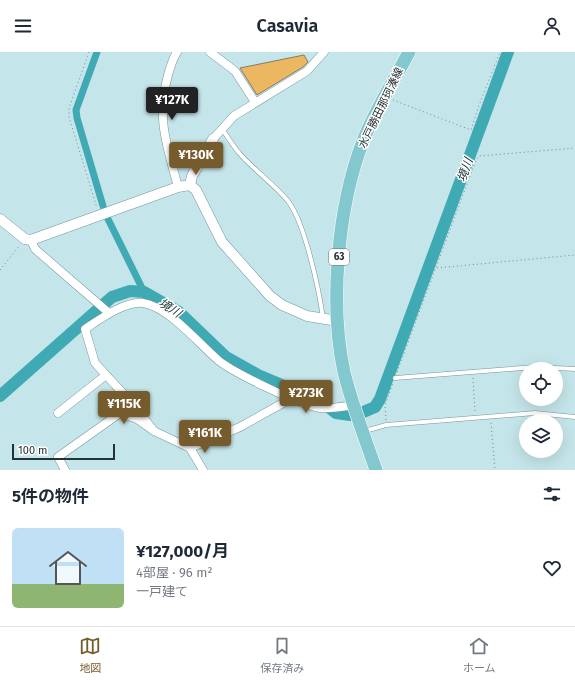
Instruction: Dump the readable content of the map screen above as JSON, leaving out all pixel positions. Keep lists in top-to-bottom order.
{
  "streets": {
    "main road": ["水戸勝田那珂湊線", "63"]
  },
  "water": ["境川"],
  "scale_bar": "100 m",
  "page": {
    "header": "Casavia",
    "price": [
      "¥127K",
      "¥130K",
      "¥273K",
      "¥115K",
      "¥161K"
    ],
    "scale": "100 m",
    "heading": "5件の物件",
    "list": [
      {
        "name": "¥127,000/月",
        "note": "4部屋 · 96 m² · 一戸建て"
      }
    ],
    "tabs": ["地図", "保存済み", "ホーム"]
  }
}
